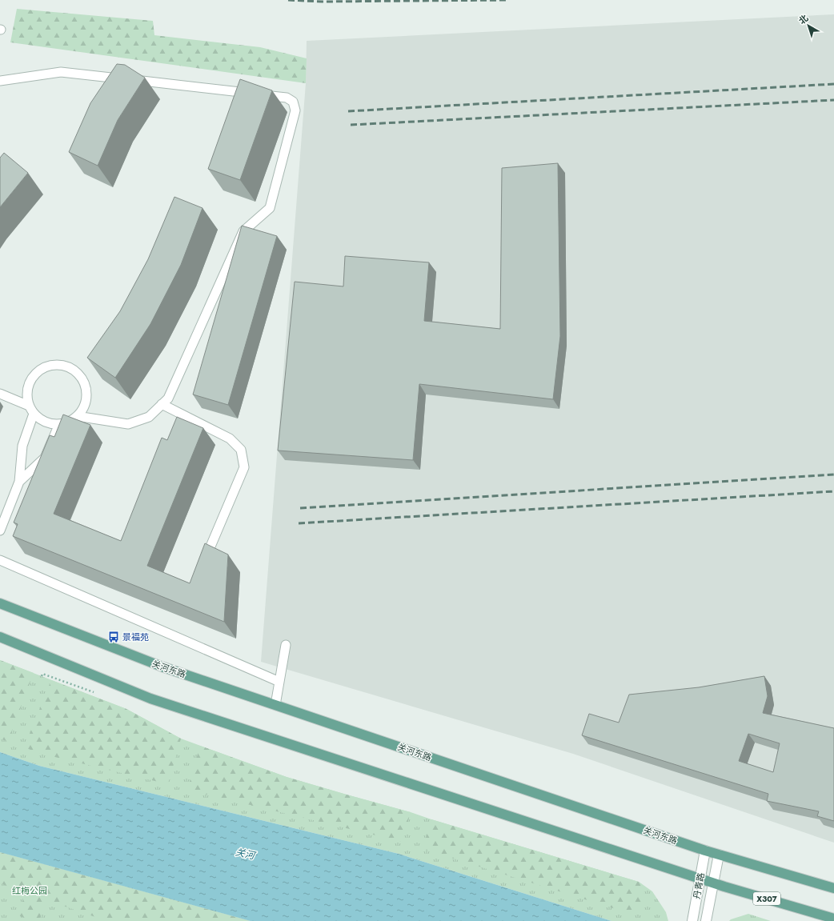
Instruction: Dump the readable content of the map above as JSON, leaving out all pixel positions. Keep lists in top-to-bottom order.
{
  "streets": {
    "main road": ["关河东路", "X307"],
    "street": ["丹青路"]
  },
  "crossings": [
    ["关河东路", "丹青路"],
    ["丹青路", "X307"]
  ],
  "water": ["关河"],
  "parks": ["红梅公园"],
  "places": {
    "bus stop": ["景福苑"]
  },
  "north": "top left"
}
